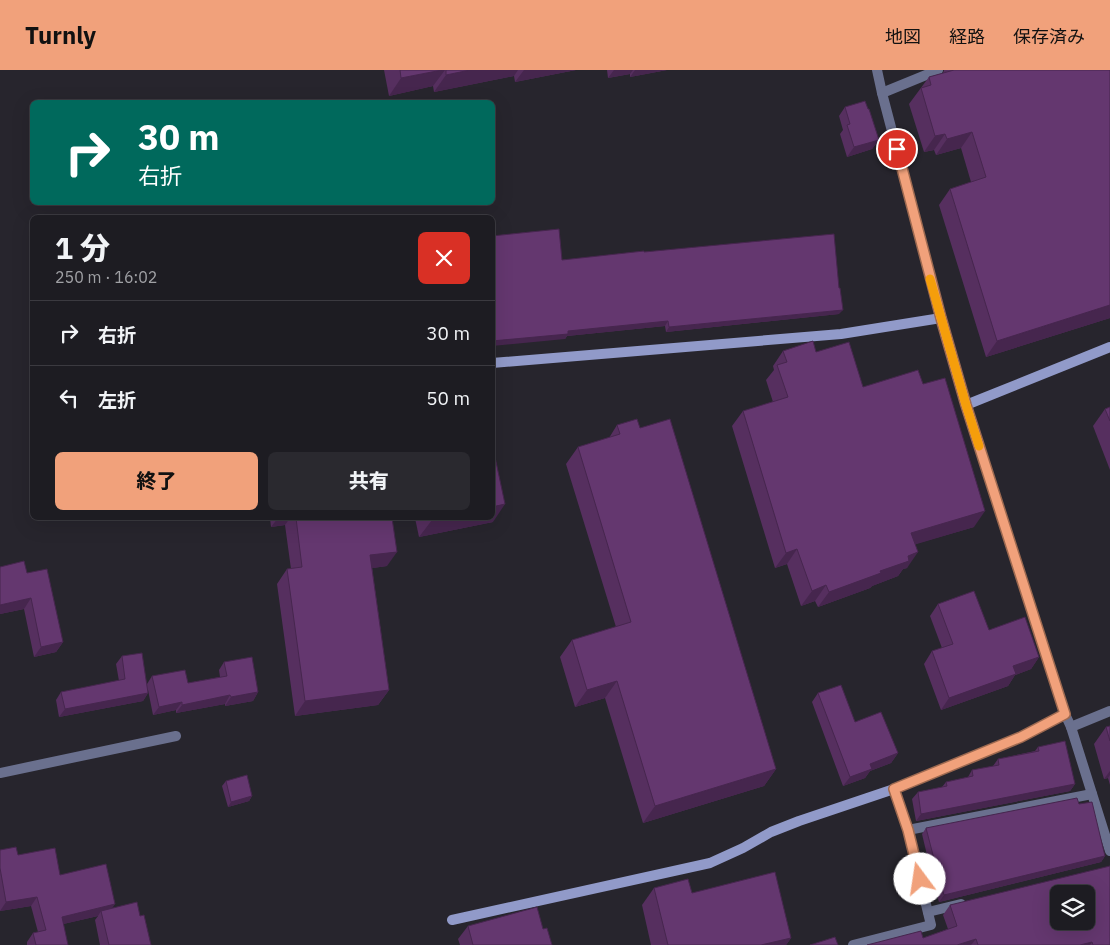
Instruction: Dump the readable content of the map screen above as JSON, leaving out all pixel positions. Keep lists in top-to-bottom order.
{
  "page": {
    "header": "Turnly",
    "nav": ["地図", "経路", "保存済み"],
    "turn": ["30 m", "右折"],
    "heading": ["1 分", "250 m · 16:02"],
    "list": [
      {
        "name": "右折",
        "value": "30 m"
      },
      {
        "name": "左折",
        "value": "50 m"
      }
    ],
    "buttons": ["終了", "共有"]
  }
}
